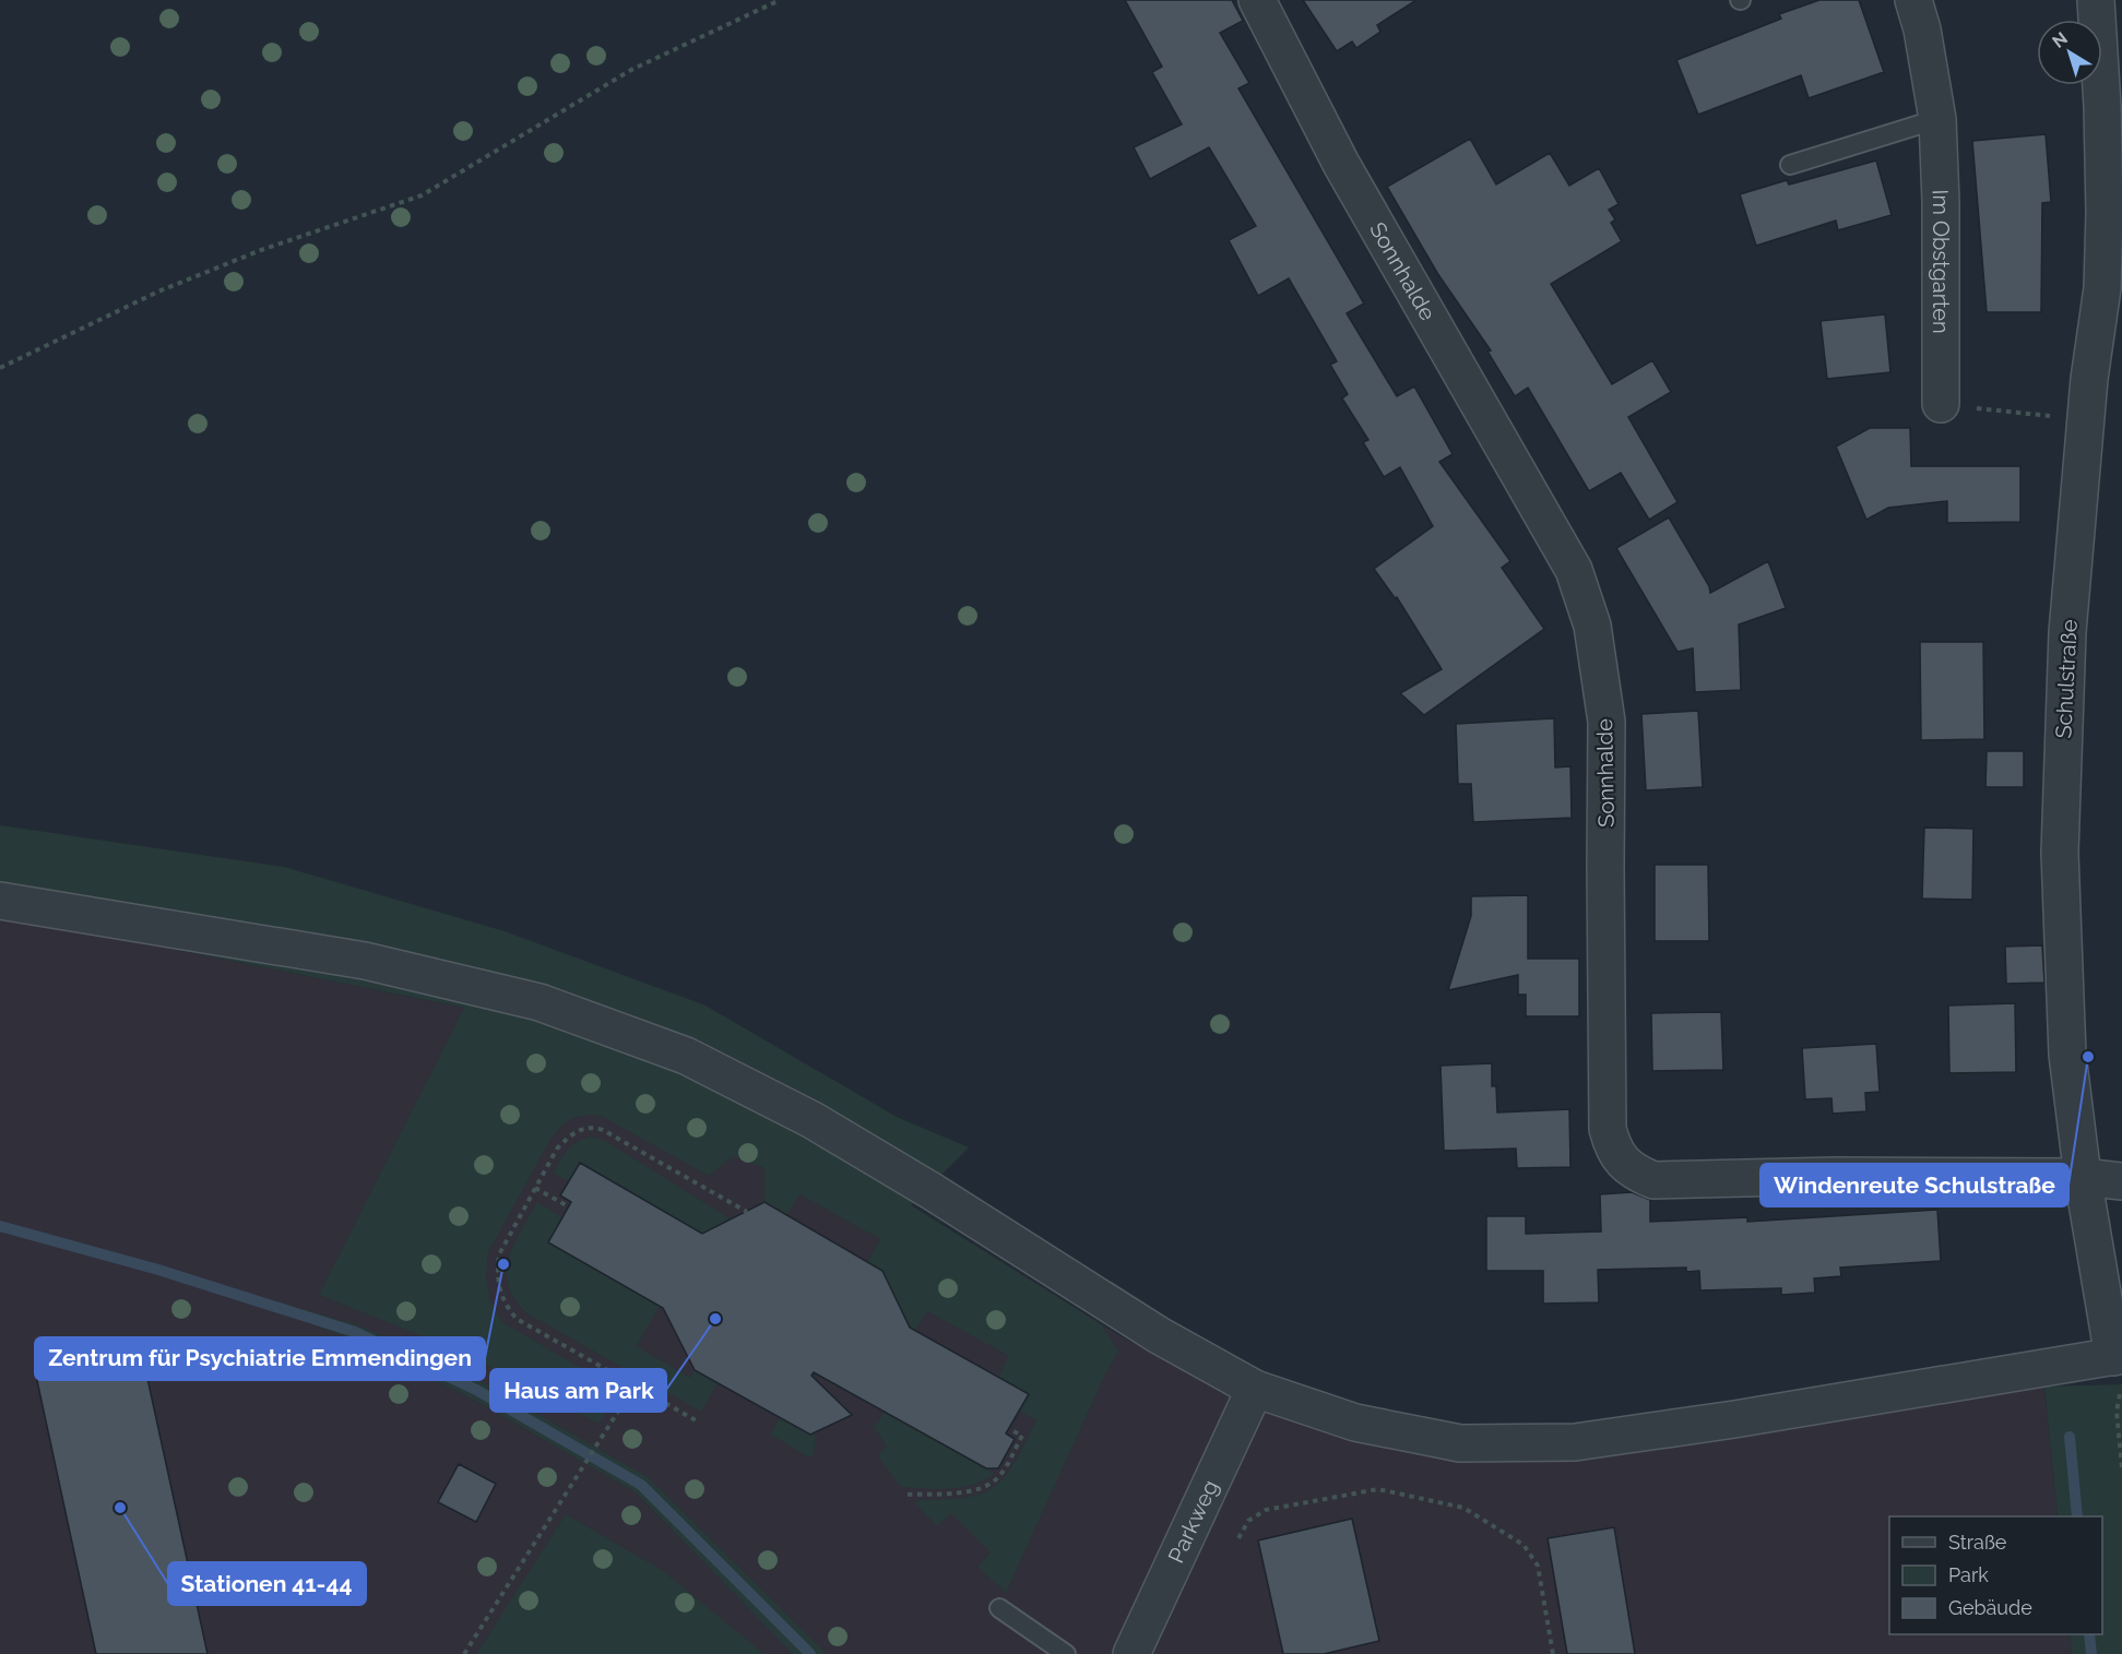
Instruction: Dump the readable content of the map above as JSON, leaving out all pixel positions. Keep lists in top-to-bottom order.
{
  "streets": {
    "street": [
      "Im Obstgarten",
      "Sonnhalde",
      "Schulstraße",
      "Parkweg"
    ]
  },
  "crossings": [
    ["Sonnhalde", "Schulstraße"]
  ],
  "places": [
    "Windenreute Schulstraße",
    "Zentrum für Psychiatrie Emmendingen",
    "Haus am Park",
    "Stationen 41-44"
  ],
  "legend": ["Straße", "Park", "Gebäude"],
  "north": "top left"
}
